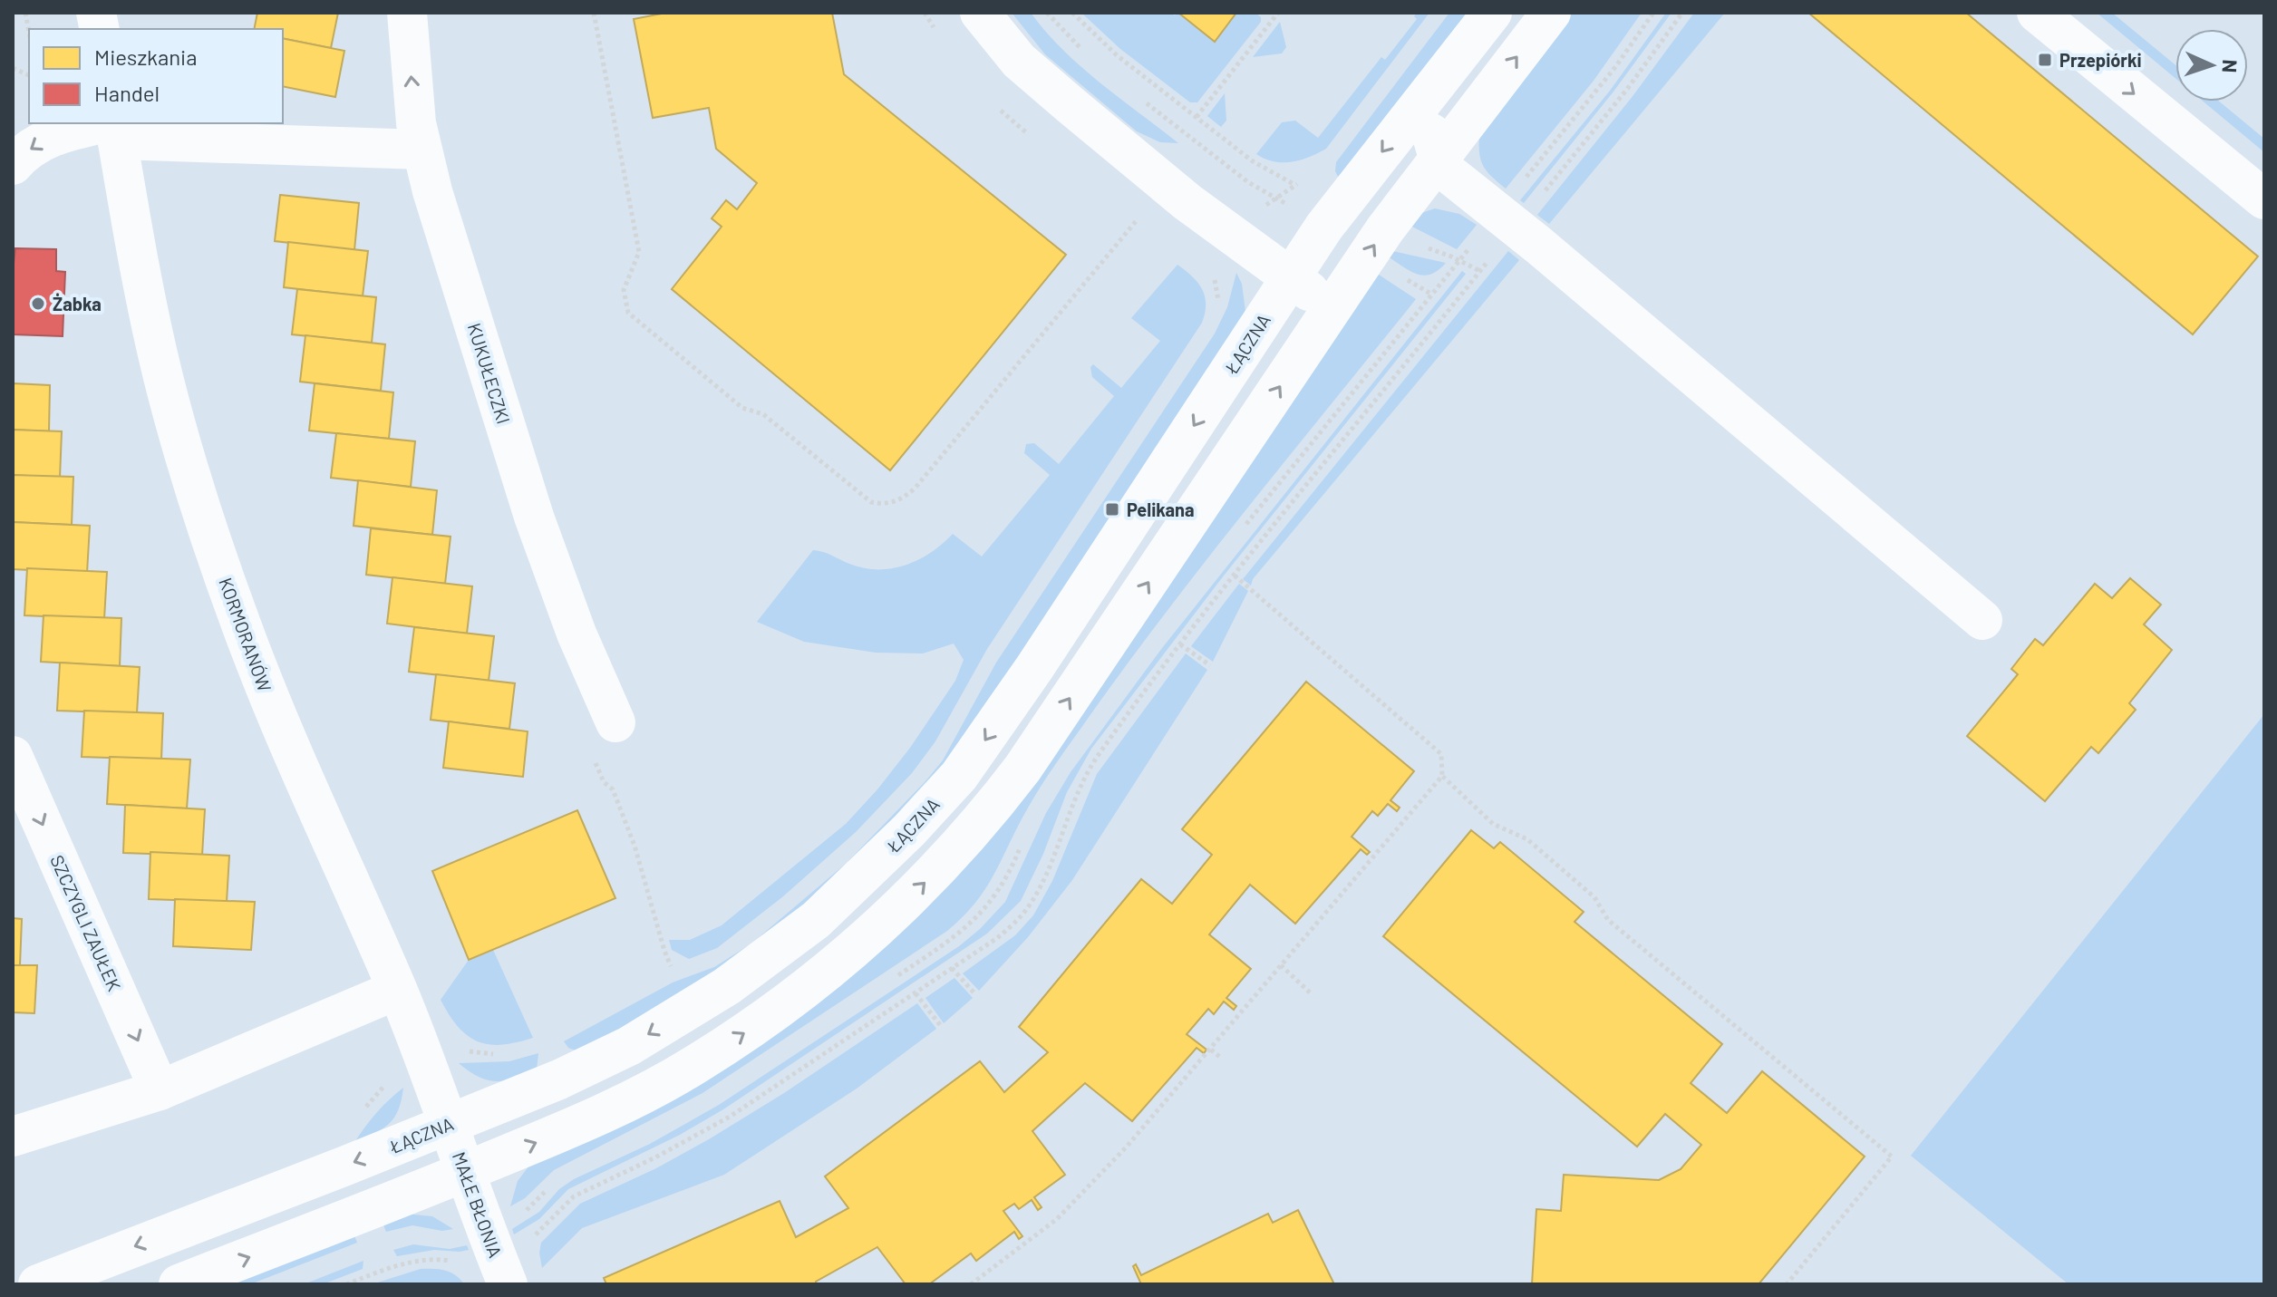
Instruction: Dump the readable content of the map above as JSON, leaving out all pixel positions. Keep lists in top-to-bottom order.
{
  "streets": {
    "street": [
      "ŁĄCZNA",
      "KUKUŁECZKI",
      "KORMORANÓW",
      "SZCZYGLI ZAUŁEK",
      "MAŁE BŁONIA"
    ]
  },
  "crossings": [
    ["ŁĄCZNA", "KORMORANÓW"],
    ["ŁĄCZNA", "MAŁE BŁONIA"],
    ["KORMORANÓW", "MAŁE BŁONIA"]
  ],
  "one_way": ["SZCZYGLI ZAUŁEK"],
  "places": {
    "transit": ["Przepiórki", "Pelikana"],
    "other": ["Żabka"]
  },
  "legend": ["Mieszkania", "Handel"],
  "north": "right"
}
